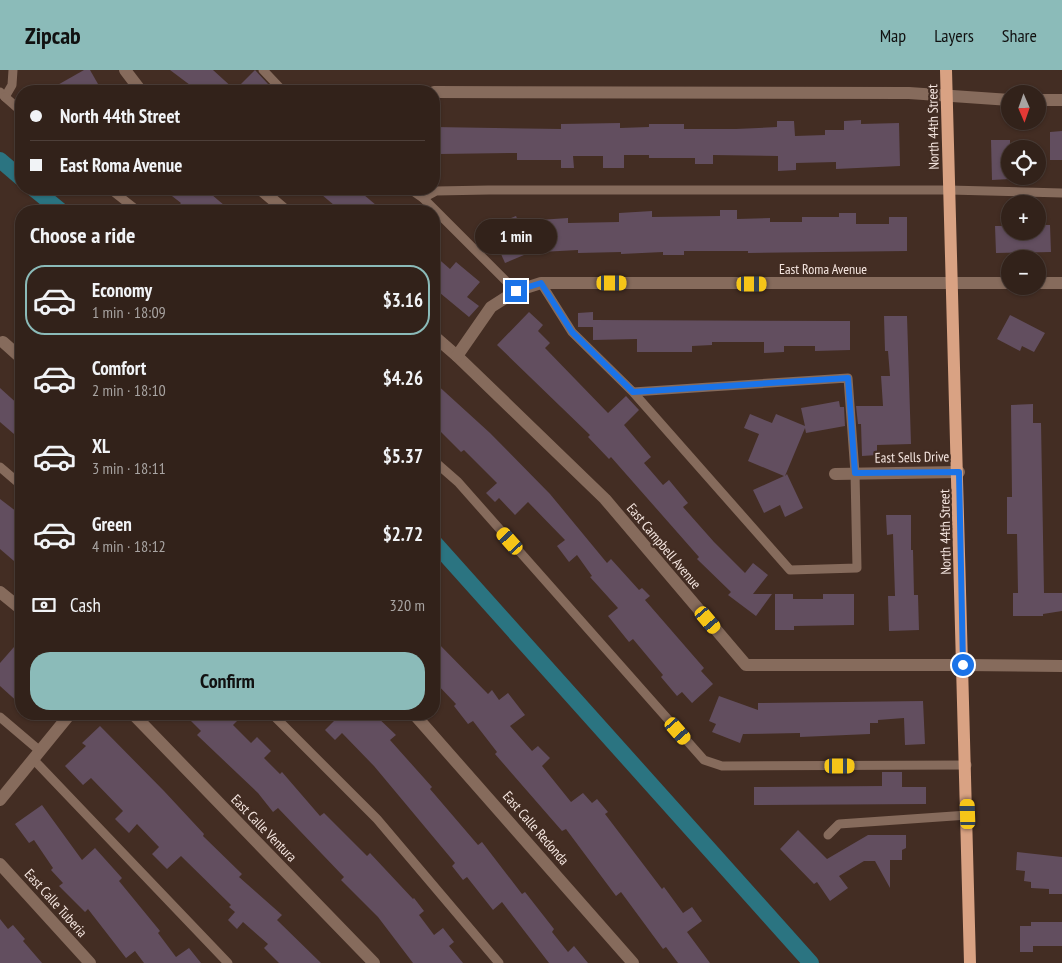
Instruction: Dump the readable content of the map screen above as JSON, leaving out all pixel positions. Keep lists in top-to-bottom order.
{
  "streets": {
    "main road": ["North 44th Street"],
    "street": [
      "East Roma Avenue",
      "East Sells Drive",
      "East Campbell Avenue",
      "East Calle Ventura",
      "East Calle Redonda",
      "East Calle Tuberia"
    ]
  },
  "crossings": [
    ["North 44th Street", "East Roma Avenue"],
    ["North 44th Street", "East Sells Drive"],
    ["North 44th Street", "East Campbell Avenue"],
    ["East Roma Avenue", "East Campbell Avenue"]
  ],
  "north": "bottom",
  "page": {
    "header": "Zipcab",
    "nav": ["Map", "Layers", "Share"],
    "map_buttons": ["+", "−"],
    "banner": ["North 44th Street", "East Roma Avenue"],
    "heading": "Choose a ride",
    "bubble": "1 min",
    "list": [
      {
        "name": "Economy",
        "note": "1 min · 18:09",
        "value": "$3.16"
      },
      {
        "name": "Comfort",
        "note": "2 min · 18:10",
        "value": "$4.26"
      },
      {
        "name": "XL",
        "note": "3 min · 18:11",
        "value": "$5.37"
      },
      {
        "name": "Green",
        "note": "4 min · 18:12",
        "value": "$2.72"
      }
    ],
    "pay": ["Cash", "320 m"],
    "buttons": "Confirm"
  }
}
